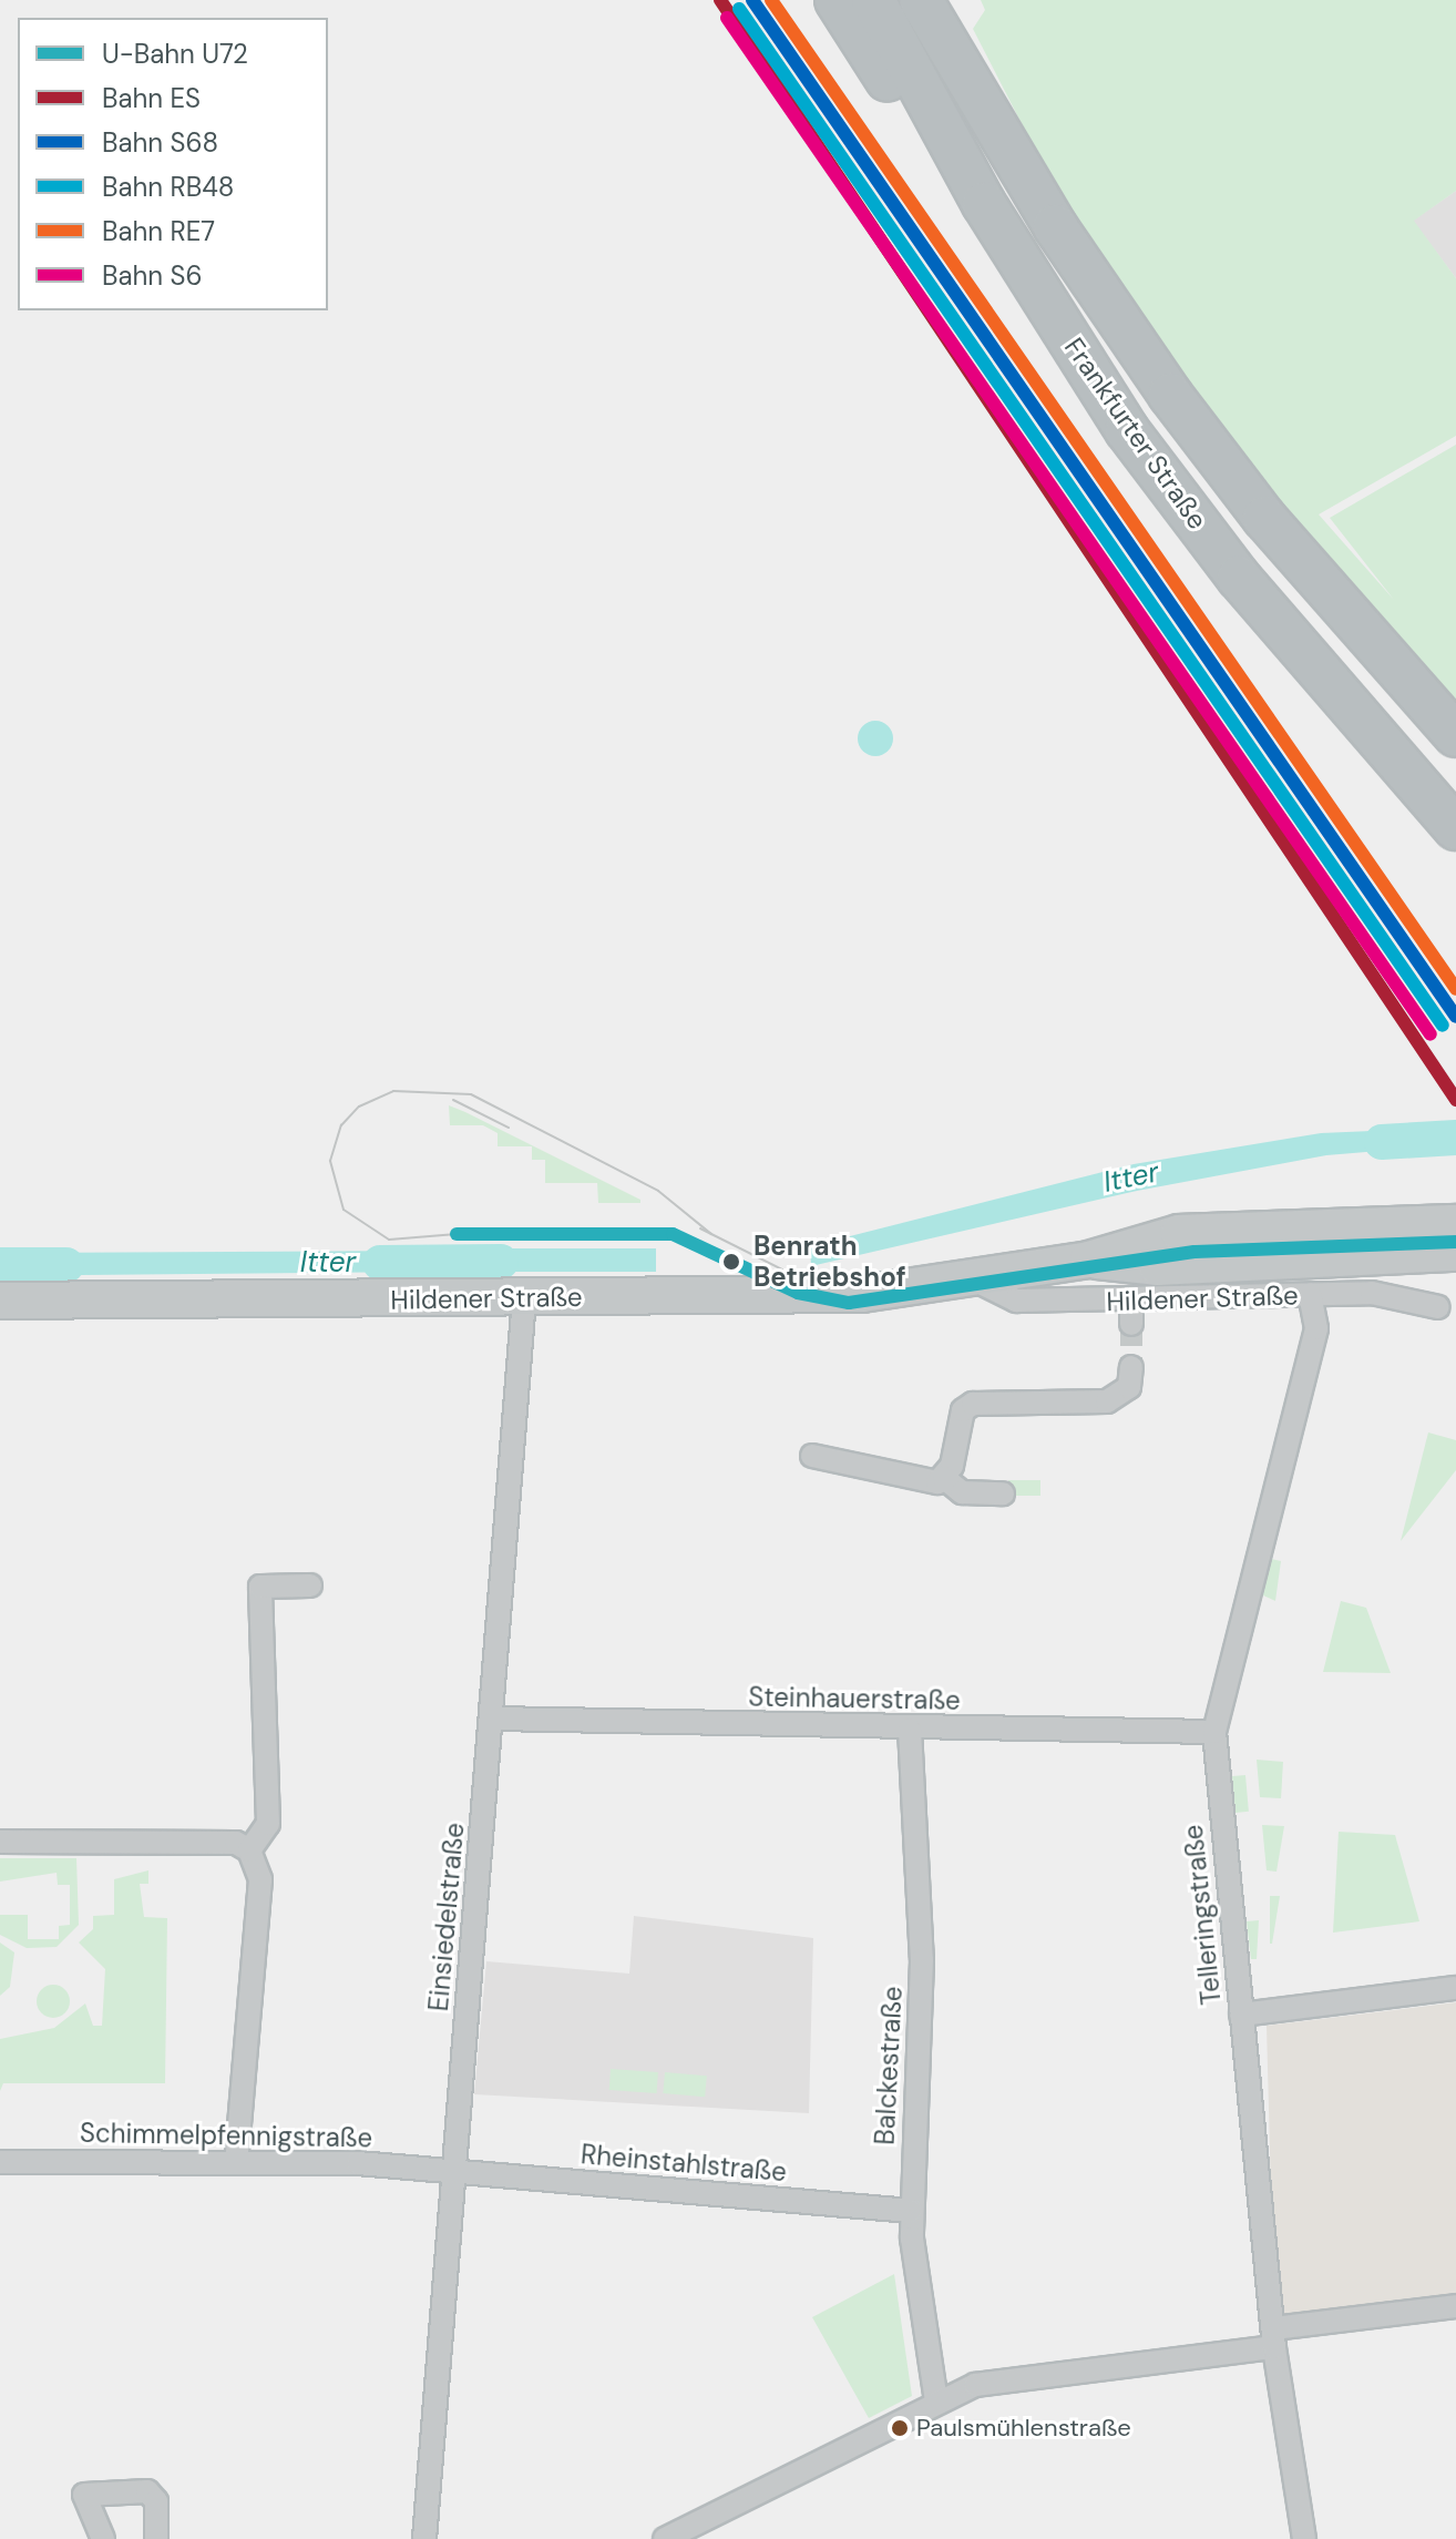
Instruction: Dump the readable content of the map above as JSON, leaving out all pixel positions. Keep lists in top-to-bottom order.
{
  "streets": {
    "highway": ["Frankfurter Straße"],
    "main road": ["Hildener Straße"],
    "street": [
      "Steinhauerstraße",
      "Telleringstraße",
      "Einsiedelstraße",
      "Balckestraße",
      "Schimmelpfennigstraße",
      "Rheinstahlstraße"
    ]
  },
  "crossings": [
    ["Hildener Straße", "Telleringstraße"],
    ["Hildener Straße", "Einsiedelstraße"],
    ["Steinhauerstraße", "Telleringstraße"],
    ["Steinhauerstraße", "Einsiedelstraße"],
    ["Steinhauerstraße", "Balckestraße"],
    ["Einsiedelstraße", "Schimmelpfennigstraße"],
    ["Einsiedelstraße", "Rheinstahlstraße"],
    ["Balckestraße", "Rheinstahlstraße"],
    ["Schimmelpfennigstraße", "Rheinstahlstraße"]
  ],
  "water": ["Itter"],
  "places": ["Benrath Betriebshof", "Paulsmühlenstraße"],
  "lines": [
    "rail line ES",
    "rail line S68",
    "rail line RE7",
    "rail line RB48",
    "rail line S6",
    "metro line U72"
  ],
  "legend": [
    "U-Bahn U72",
    "Bahn ES",
    "Bahn S68",
    "Bahn RB48",
    "Bahn RE7",
    "Bahn S6"
  ]
}
